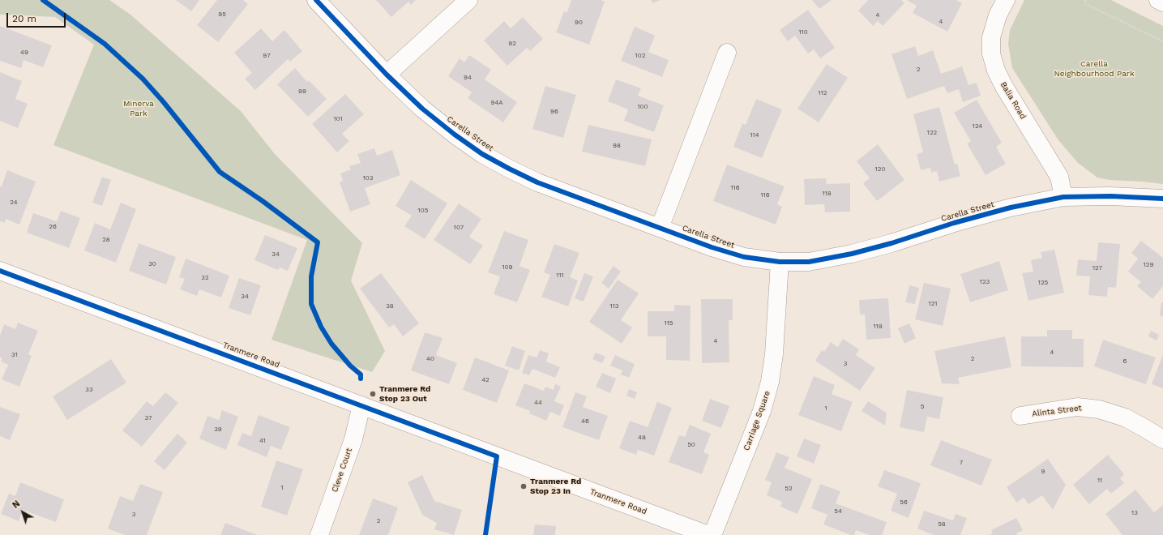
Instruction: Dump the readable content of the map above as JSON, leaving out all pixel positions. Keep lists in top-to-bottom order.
{
  "streets": {
    "street": [
      "Balia Road",
      "Carella Street",
      "Tranmere Road",
      "Alinta Street",
      "Carriage Square",
      "Cleve Court"
    ]
  },
  "crossings": [
    ["Balia Road", "Carella Street"],
    ["Carella Street", "Carriage Square"],
    ["Tranmere Road", "Cleve Court"]
  ],
  "parks": ["Carella Neighbourhood Park", "Minerva Park"],
  "places": ["Tranmere Rd Stop 23 Out", "Tranmere Rd Stop 23 In"],
  "house_numbers": [
    "95",
    "4",
    "4",
    "90",
    "110",
    "92",
    "49",
    "97",
    "102",
    "2",
    "94",
    "99",
    "112",
    "94A",
    "100",
    "96",
    "101",
    "124",
    "122",
    "114",
    "98",
    "120",
    "103",
    "116",
    "118",
    "116",
    "24",
    "105",
    "26",
    "107",
    "28",
    "34",
    "30",
    "129",
    "109",
    "127",
    "111",
    "32",
    "123",
    "125",
    "34",
    "121",
    "38",
    "113",
    "115",
    "119",
    "4",
    "4",
    "31",
    "40",
    "2",
    "6",
    "3",
    "42",
    "33",
    "44",
    "5",
    "1",
    "37",
    "46",
    "39",
    "48",
    "41",
    "50",
    "7",
    "9",
    "11",
    "1",
    "52",
    "56",
    "54",
    "13",
    "3",
    "2",
    "58"
  ],
  "scale_bar": "20 m",
  "north": "top left"
}
